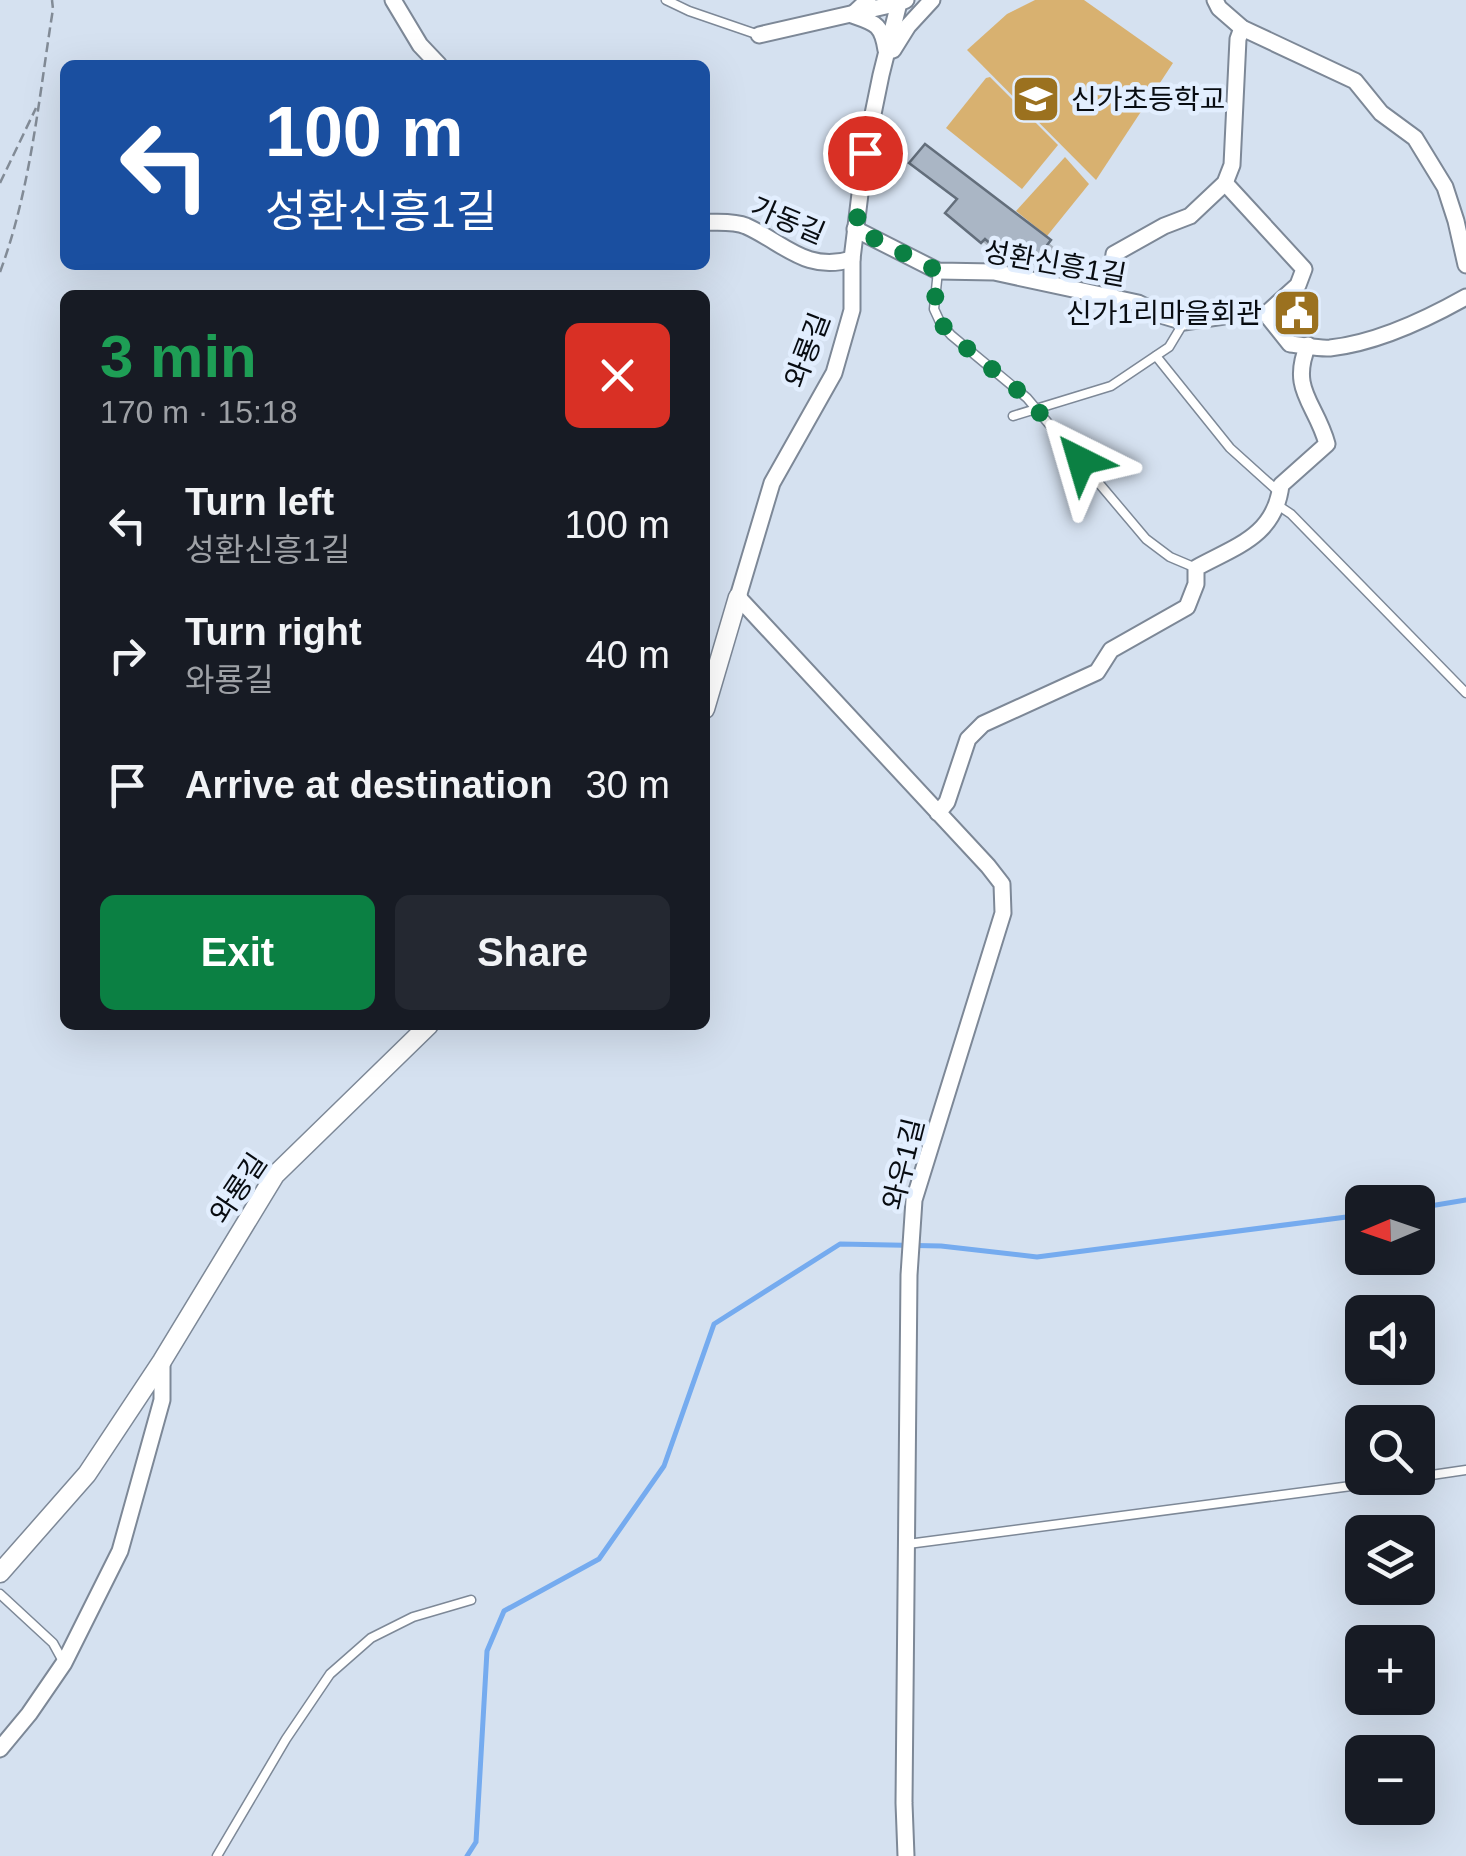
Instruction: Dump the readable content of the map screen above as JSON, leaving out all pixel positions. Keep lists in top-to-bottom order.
{
  "streets": {
    "street": [
      "가동길",
      "성환신흥1길",
      "와룡길",
      "와우1길"
    ]
  },
  "crossings": [
    ["가동길", "와룡길"],
    ["성환신흥1길", "와룡길"],
    ["와룡길", "와우1길"]
  ],
  "places": {
    "school or university": ["신가초등학교"],
    "public building": ["신가1리마을회관"]
  },
  "north": "left",
  "page": {
    "turn": ["100 m", "성환신흥1길"],
    "heading": ["3 min", "170 m · 15:18"],
    "list": [
      {
        "name": "Turn left",
        "note": "성환신흥1길",
        "value": "100 m"
      },
      {
        "name": "Turn right",
        "note": "와룡길",
        "value": "40 m"
      },
      {
        "name": "Arrive at destination",
        "value": "30 m"
      }
    ],
    "buttons": ["Exit", "Share"],
    "map_buttons": ["+", "−"]
  }
}
